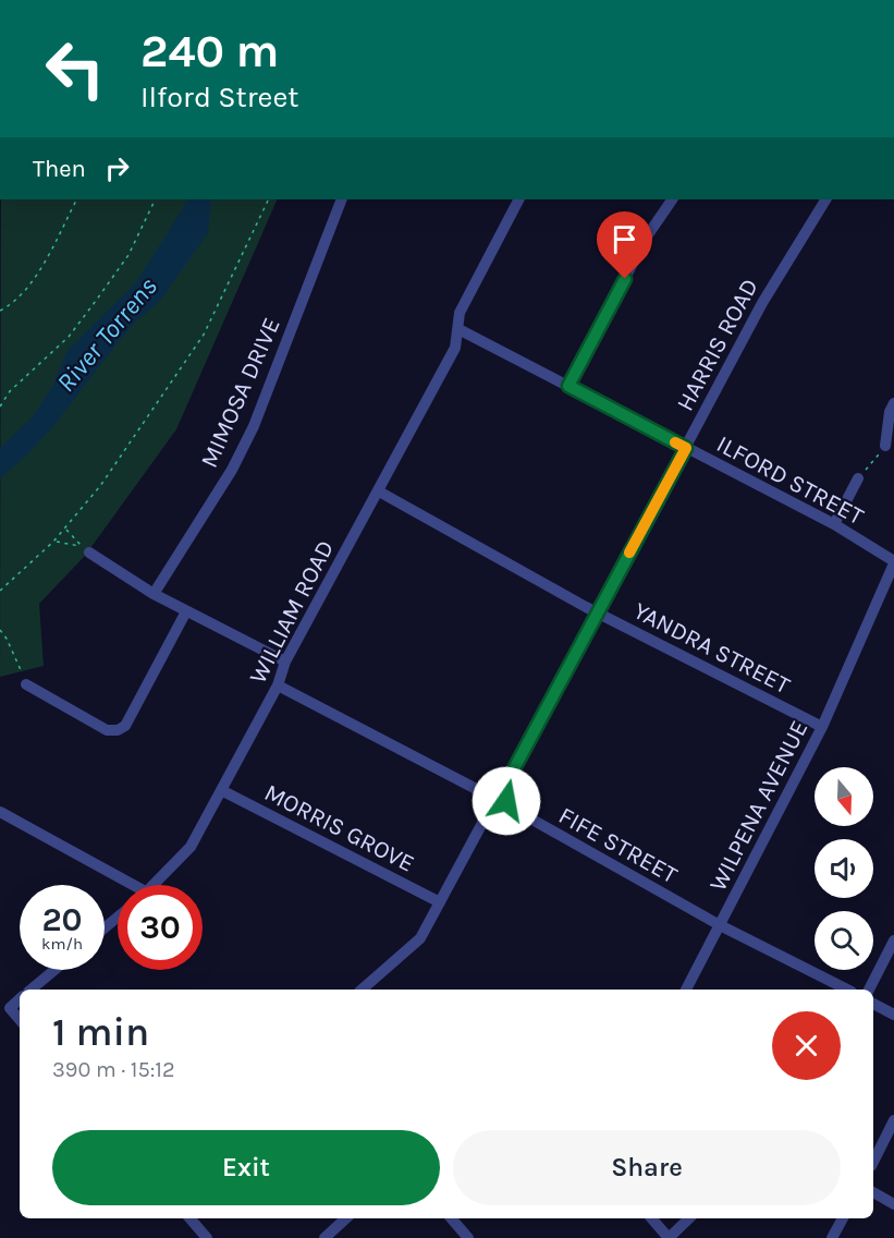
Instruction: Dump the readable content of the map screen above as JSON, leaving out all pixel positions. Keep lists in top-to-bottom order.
{
  "streets": {
    "street": [
      "HARRIS ROAD",
      "MIMOSA DRIVE",
      "ILFORD STREET",
      "WILLIAM ROAD",
      "YANDRA STREET",
      "WILPENA AVENUE",
      "MORRIS GROVE",
      "FIFE STREET"
    ]
  },
  "crossings": [
    ["HARRIS ROAD", "ILFORD STREET"],
    ["HARRIS ROAD", "YANDRA STREET"],
    ["HARRIS ROAD", "FIFE STREET"],
    ["ILFORD STREET", "WILLIAM ROAD"],
    ["ILFORD STREET", "WILPENA AVENUE"],
    ["WILLIAM ROAD", "YANDRA STREET"],
    ["WILLIAM ROAD", "MORRIS GROVE"],
    ["YANDRA STREET", "WILPENA AVENUE"],
    ["WILPENA AVENUE", "FIFE STREET"]
  ],
  "water": ["River Torrens"],
  "north": "bottom",
  "page": {
    "turn": ["240 m", "Ilford Street"],
    "then": "Then",
    "speed": "20 km/h",
    "limit": "30",
    "heading": ["1 min", "390 m · 15:12"],
    "buttons": ["Exit", "Share"]
  }
}
